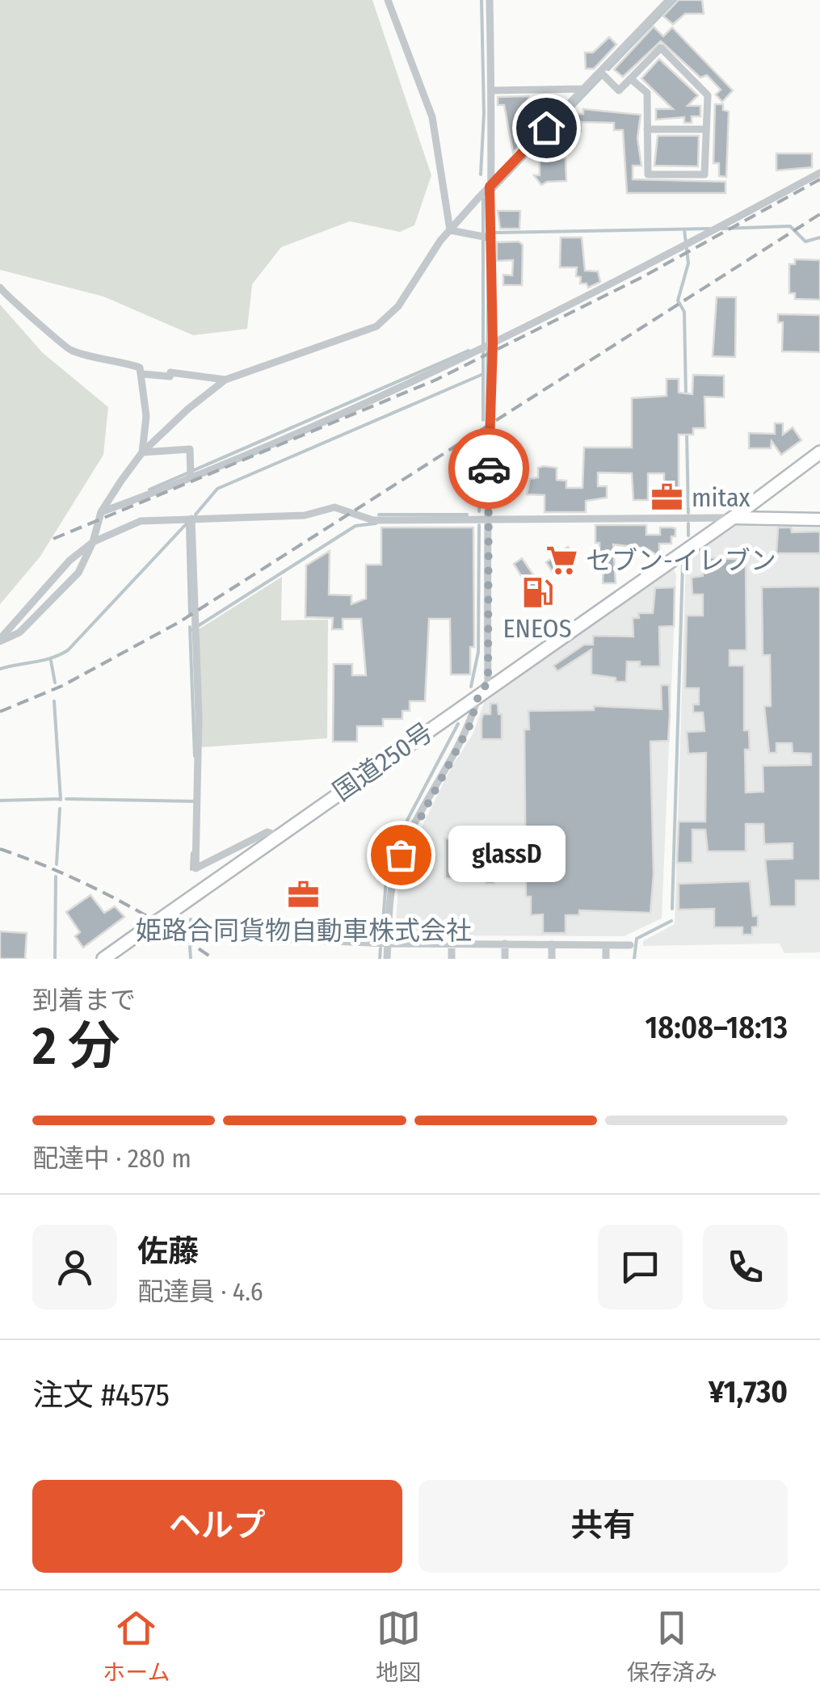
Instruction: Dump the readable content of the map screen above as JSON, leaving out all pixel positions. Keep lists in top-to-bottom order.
{
  "streets": {
    "highway": ["国道250号"]
  },
  "places": {
    "office": ["mitax", "姫路合同貨物自動車株式会社"],
    "supermarket": ["セブン-イレブン"],
    "fuel station": ["ENEOS"],
    "other": ["glassD"]
  },
  "page": {
    "bubble": "glassD",
    "heading": ["2 分", "到着まで", "18:08–18:13"],
    "panel": [
      "佐藤",
      "配達員 · 4.6",
      "注文 #4575",
      "¥1,730"
    ],
    "bar": "配達中 · 280 m",
    "buttons": ["ヘルプ", "共有"],
    "tabs": ["ホーム", "地図", "保存済み"]
  }
}
